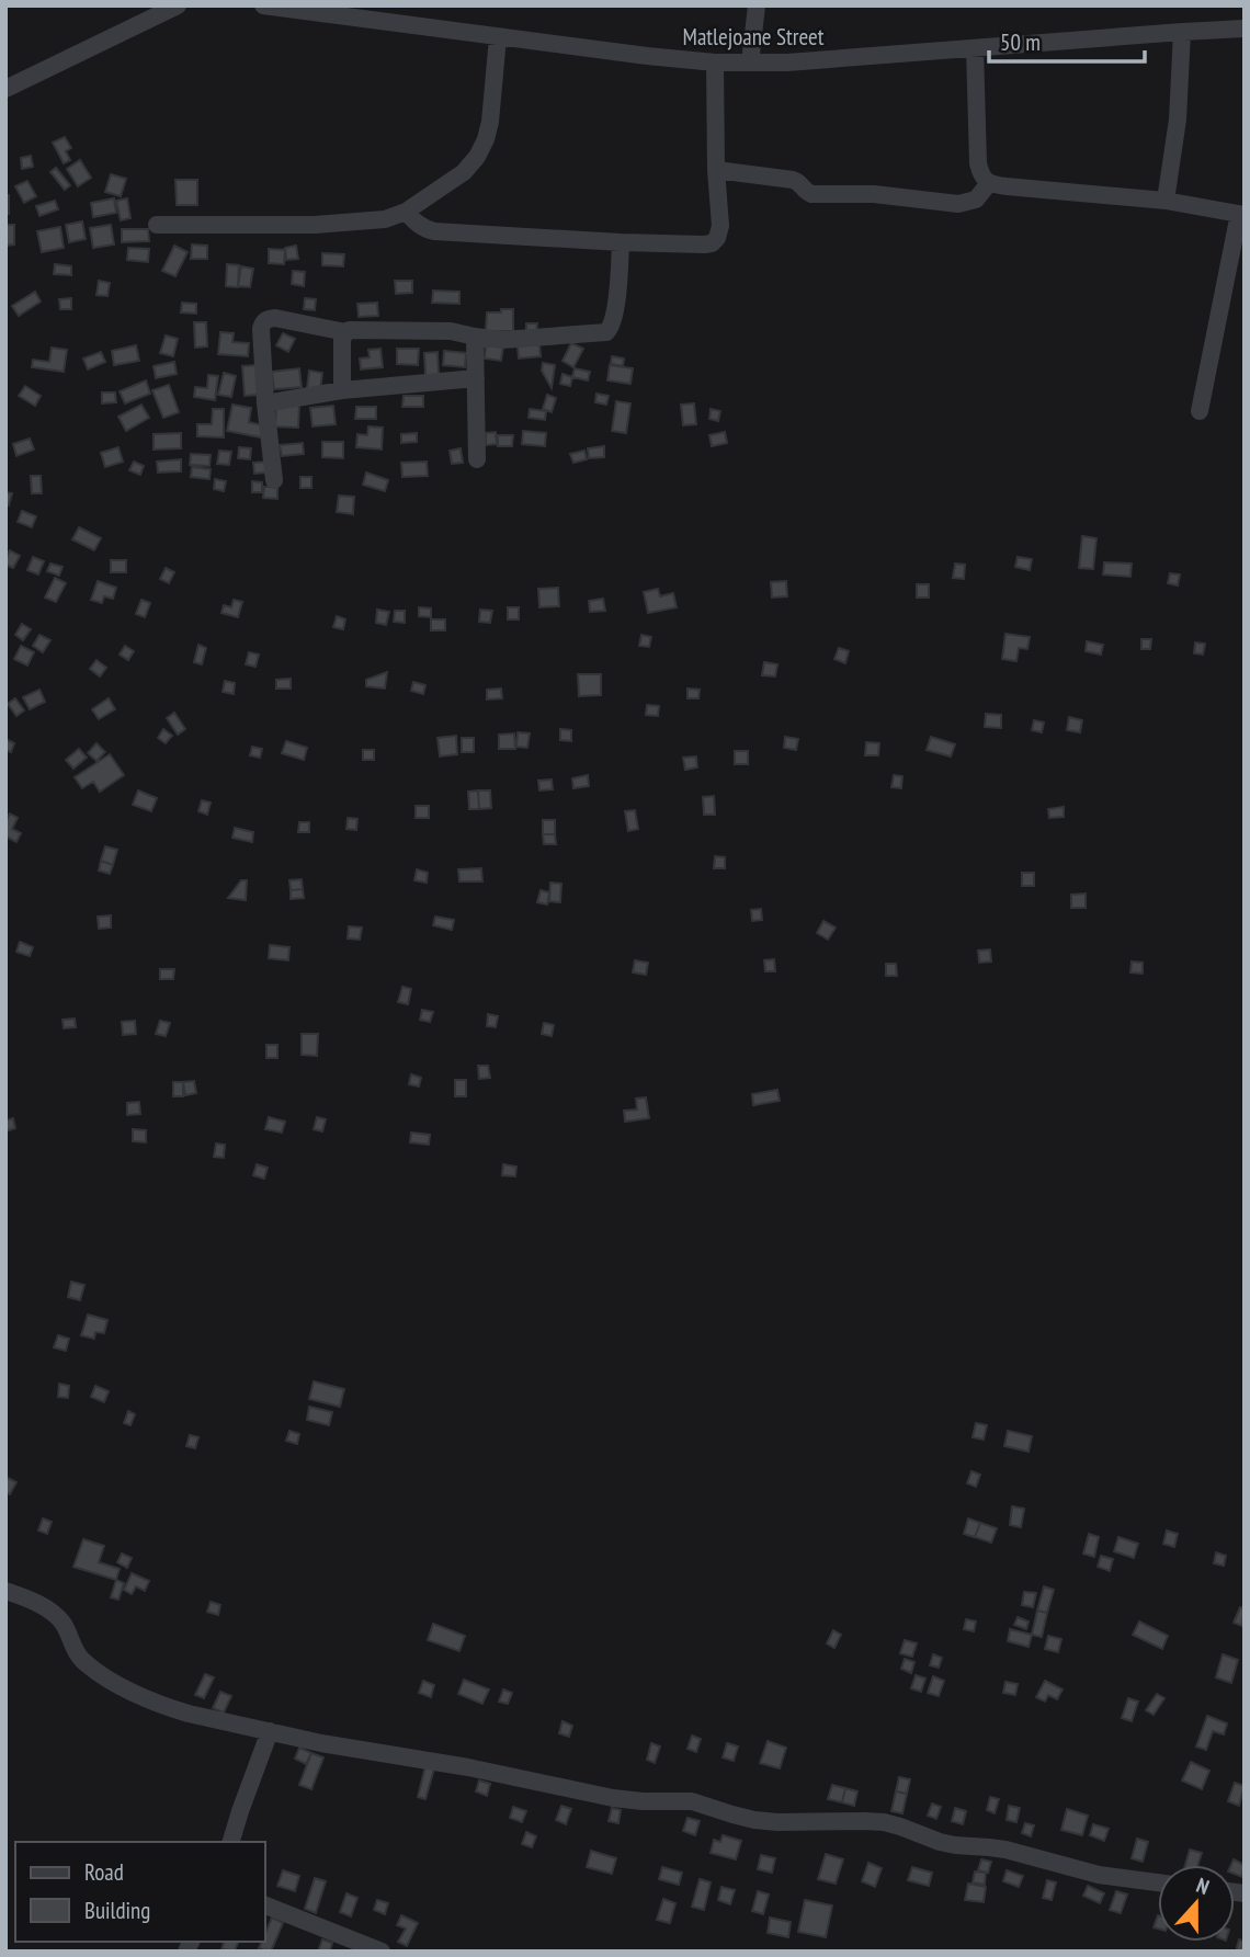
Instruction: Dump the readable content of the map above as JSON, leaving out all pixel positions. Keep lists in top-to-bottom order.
{
  "streets": {
    "street": ["Matlejoane Street"]
  },
  "legend": ["Road", "Building"],
  "scale_bar": "50 m",
  "north": "top"
}
